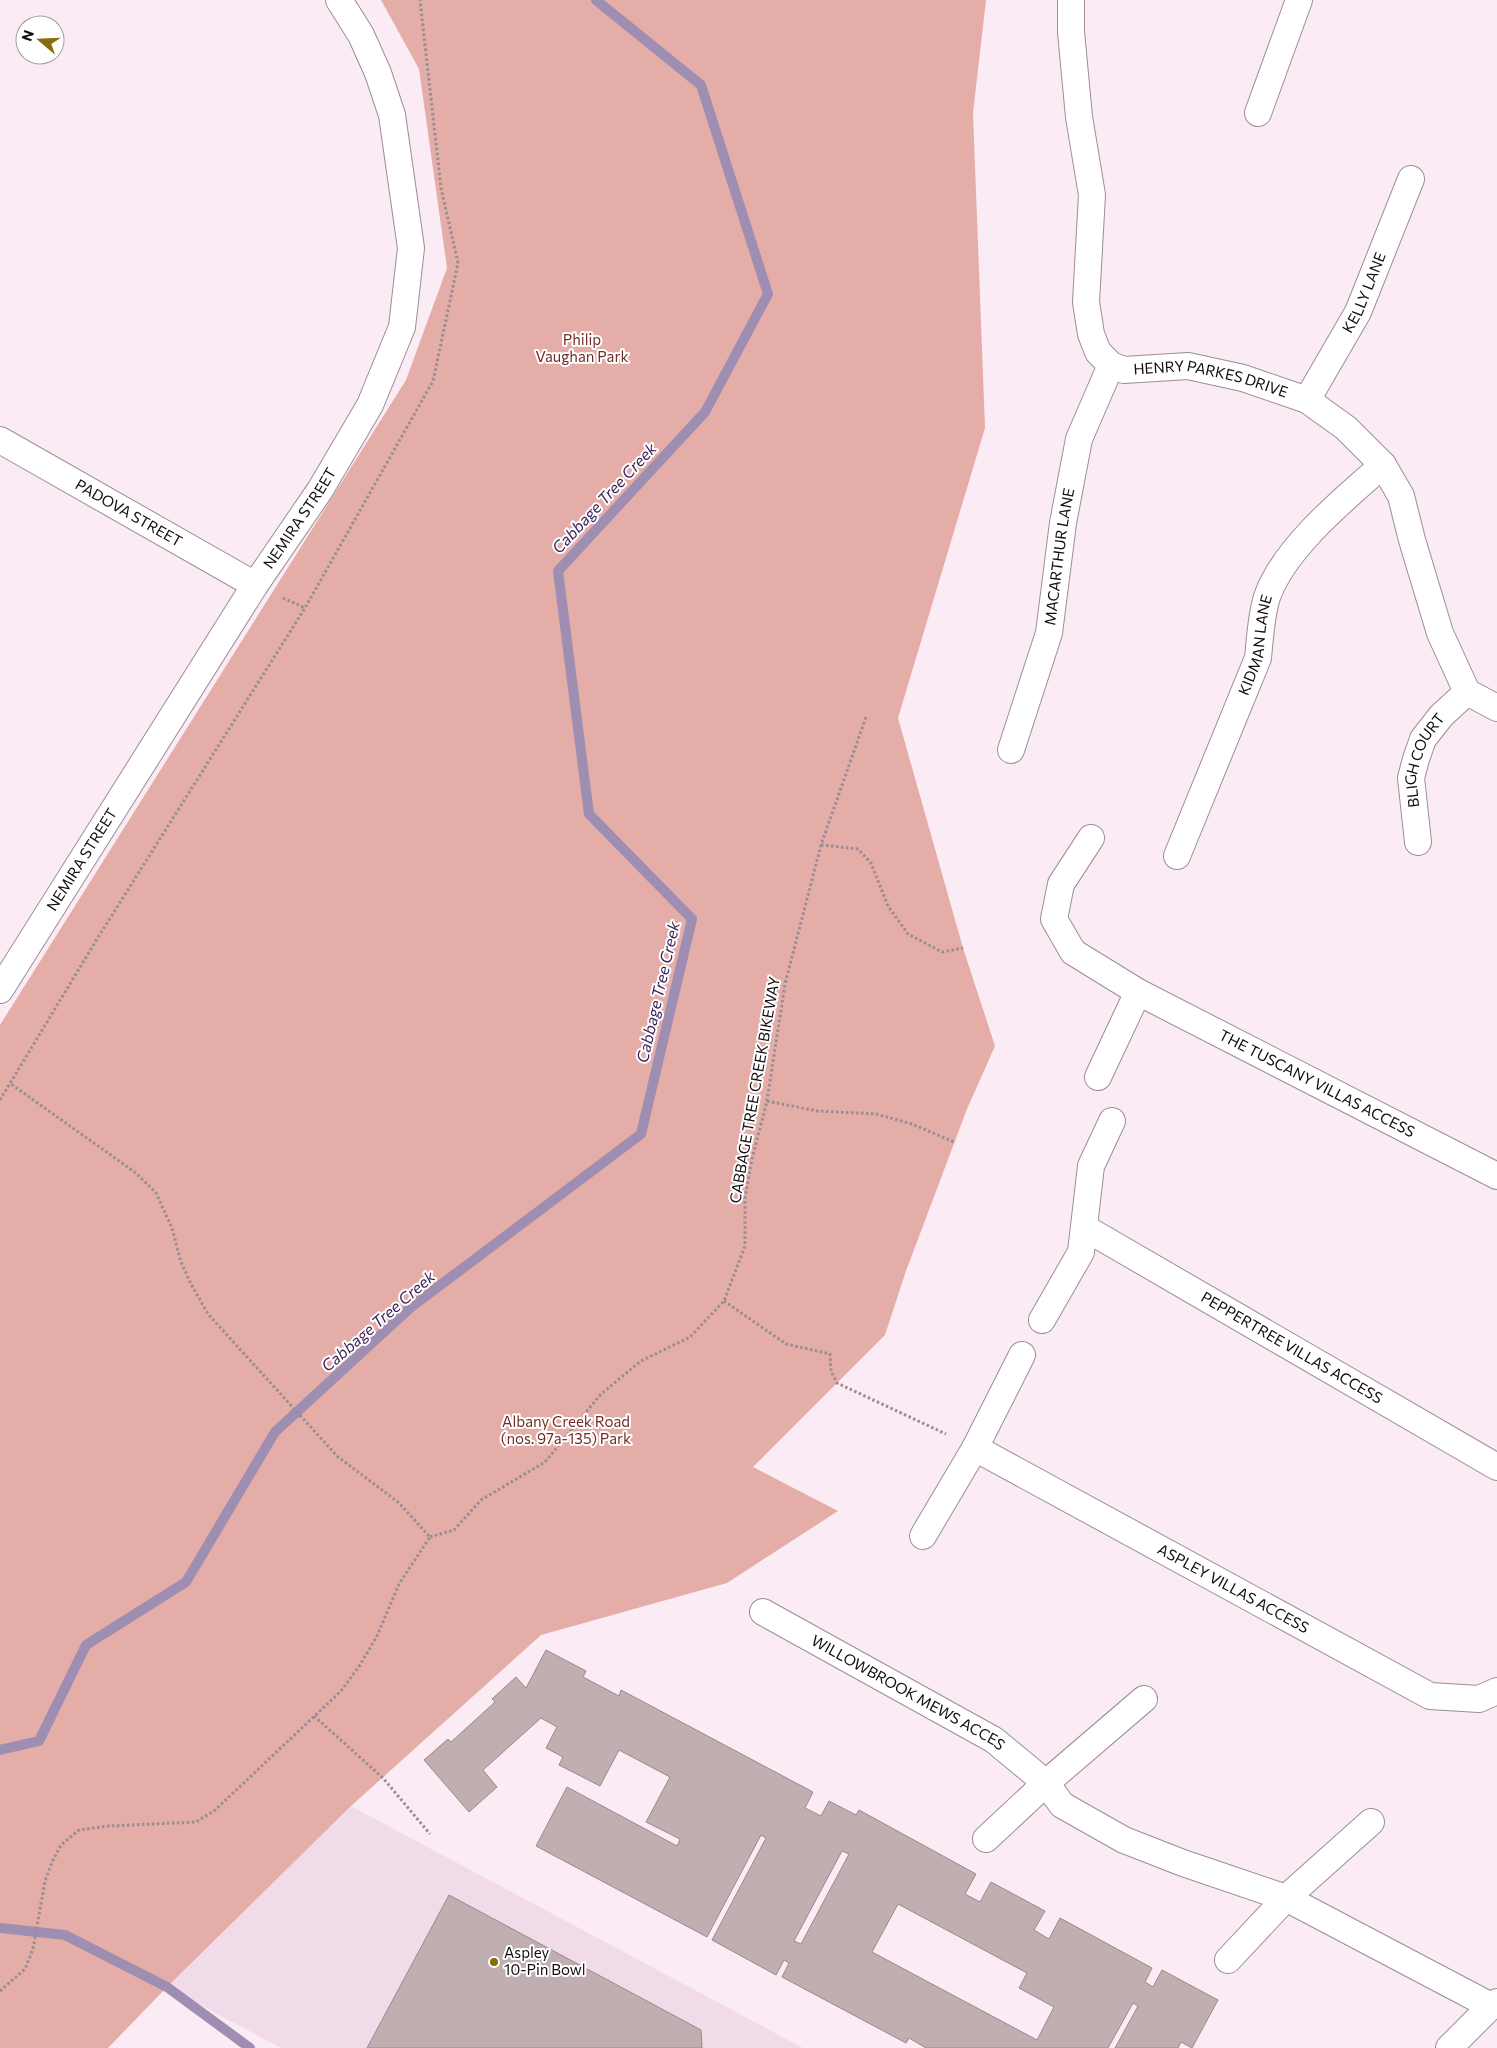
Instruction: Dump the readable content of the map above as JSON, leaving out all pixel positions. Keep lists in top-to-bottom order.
{
  "streets": {
    "street": [
      "KELLY LANE",
      "HENRY PARKES DRIVE",
      "PADOVA STREET",
      "NEMIRA STREET",
      "MACARTHUR LANE",
      "KIDMAN LANE",
      "BLIGH COURT",
      "THE TUSCANY VILLAS ACCESS",
      "PEPPERTREE VILLAS ACCESS",
      "ASPLEY VILLAS ACCESS",
      "WILLOWBROOK MEWS ACCES"
    ],
    "path": ["CABBAGE TREE CREEK BIKEWAY"]
  },
  "crossings": [
    ["KELLY LANE", "HENRY PARKES DRIVE"],
    ["HENRY PARKES DRIVE", "MACARTHUR LANE"],
    ["HENRY PARKES DRIVE", "KIDMAN LANE"],
    ["HENRY PARKES DRIVE", "BLIGH COURT"],
    ["PADOVA STREET", "NEMIRA STREET"]
  ],
  "water": ["Cabbage Tree Creek"],
  "parks": ["Philip Vaughan Park", "Albany Creek Road (nos. 97a-135) Park"],
  "places": ["Aspley 10-Pin Bowl"],
  "north": "left"
}
